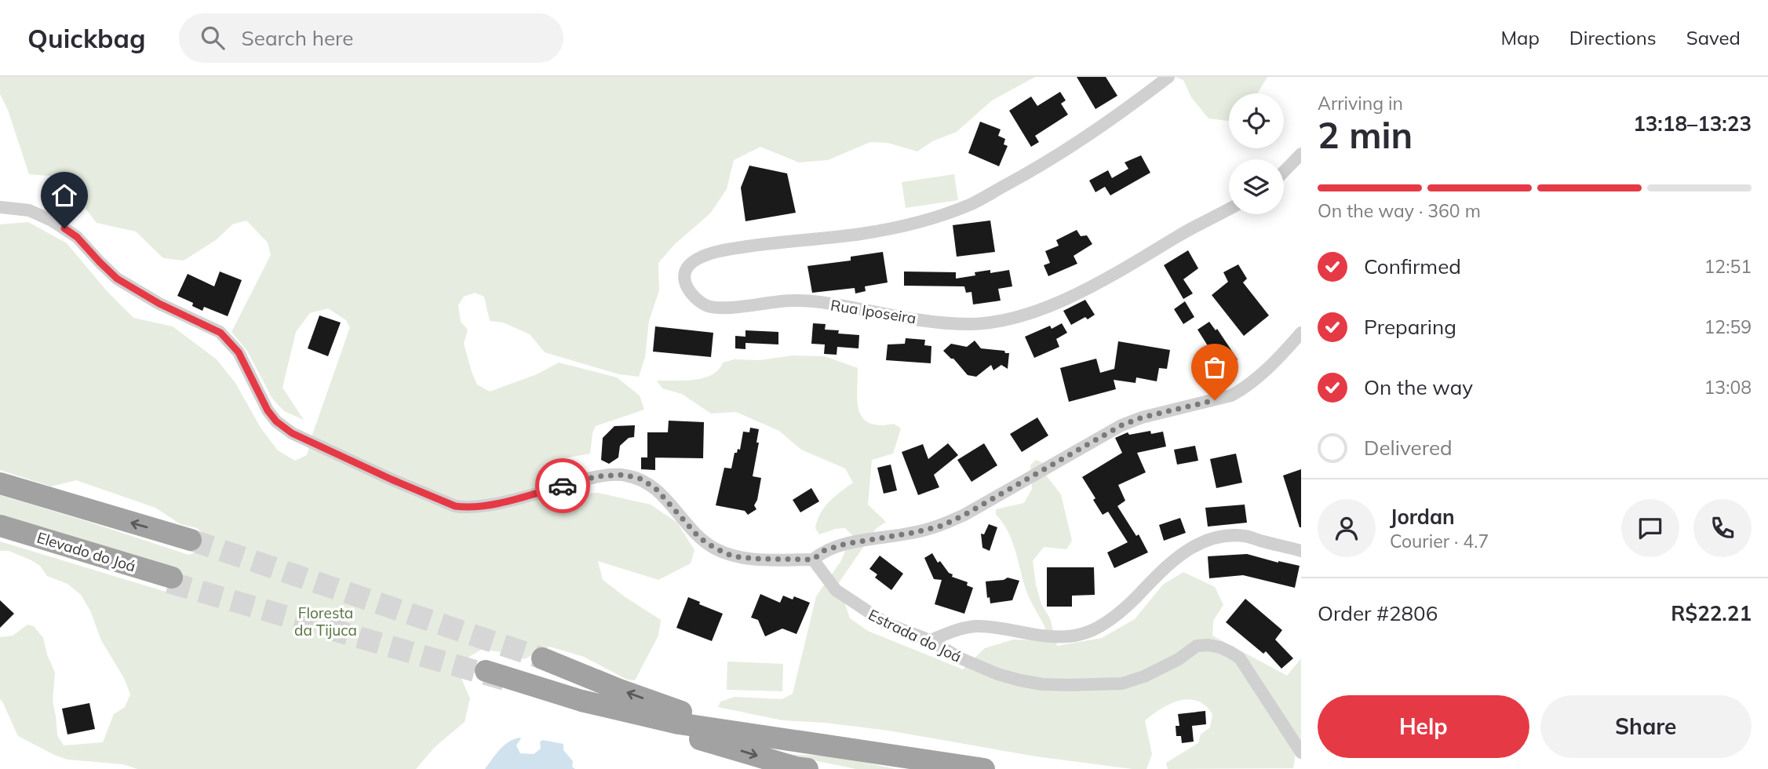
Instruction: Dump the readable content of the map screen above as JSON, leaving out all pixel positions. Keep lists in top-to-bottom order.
{
  "streets": {
    "highway": ["Elevado do Joá"],
    "street": ["Rua Iposeira", "Estrada do Joá"]
  },
  "parks": ["Floresta da Tijuca"],
  "page": {
    "header": "Quickbag",
    "search": "Search here",
    "nav": ["Map", "Directions", "Saved"],
    "heading": ["2 min", "Arriving in", "13:18–13:23"],
    "panel": [
      "Jordan",
      "Courier · 4.7",
      "Order #2806",
      "R$22.21"
    ],
    "bar": "On the way · 360 m",
    "list": [
      ["Confirmed", "12:51"],
      ["Preparing", "12:59"],
      ["On the way", "13:08"],
      "Delivered"
    ],
    "buttons": ["Help", "Share"]
  }
}
